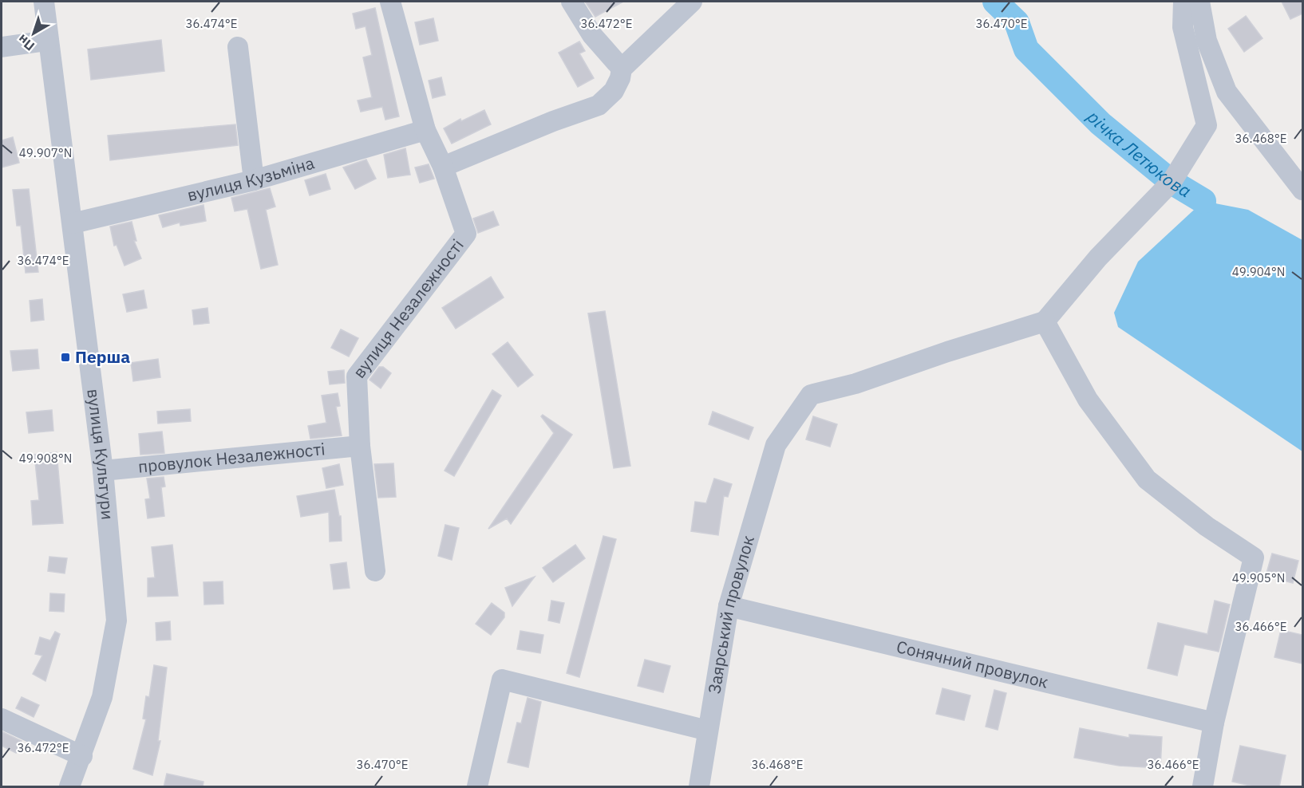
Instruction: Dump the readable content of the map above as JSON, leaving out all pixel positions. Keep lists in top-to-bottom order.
{
  "streets": {
    "street": [
      "вулиця Кузьміна",
      "вулиця Незалежності",
      "вулиця Культури",
      "провулок Незалежності",
      "Заярський провулок",
      "Сонячний провулок"
    ]
  },
  "crossings": [
    ["вулиця Кузьміна", "вулиця Незалежності"],
    ["вулиця Кузьміна", "вулиця Культури"],
    ["вулиця Незалежності", "провулок Незалежності"],
    ["вулиця Культури", "провулок Незалежності"],
    ["Заярський провулок", "Сонячний провулок"]
  ],
  "water": ["річка Летюкова"],
  "places": {
    "transit": ["Перша"]
  },
  "north": "bottom left",
  "coordinates": [
    "36.474°E",
    "36.472°E",
    "36.470°E",
    "36.468°E",
    "49.907°N",
    "49.904°N",
    "49.908°N",
    "49.905°N",
    "36.466°E"
  ]
}
